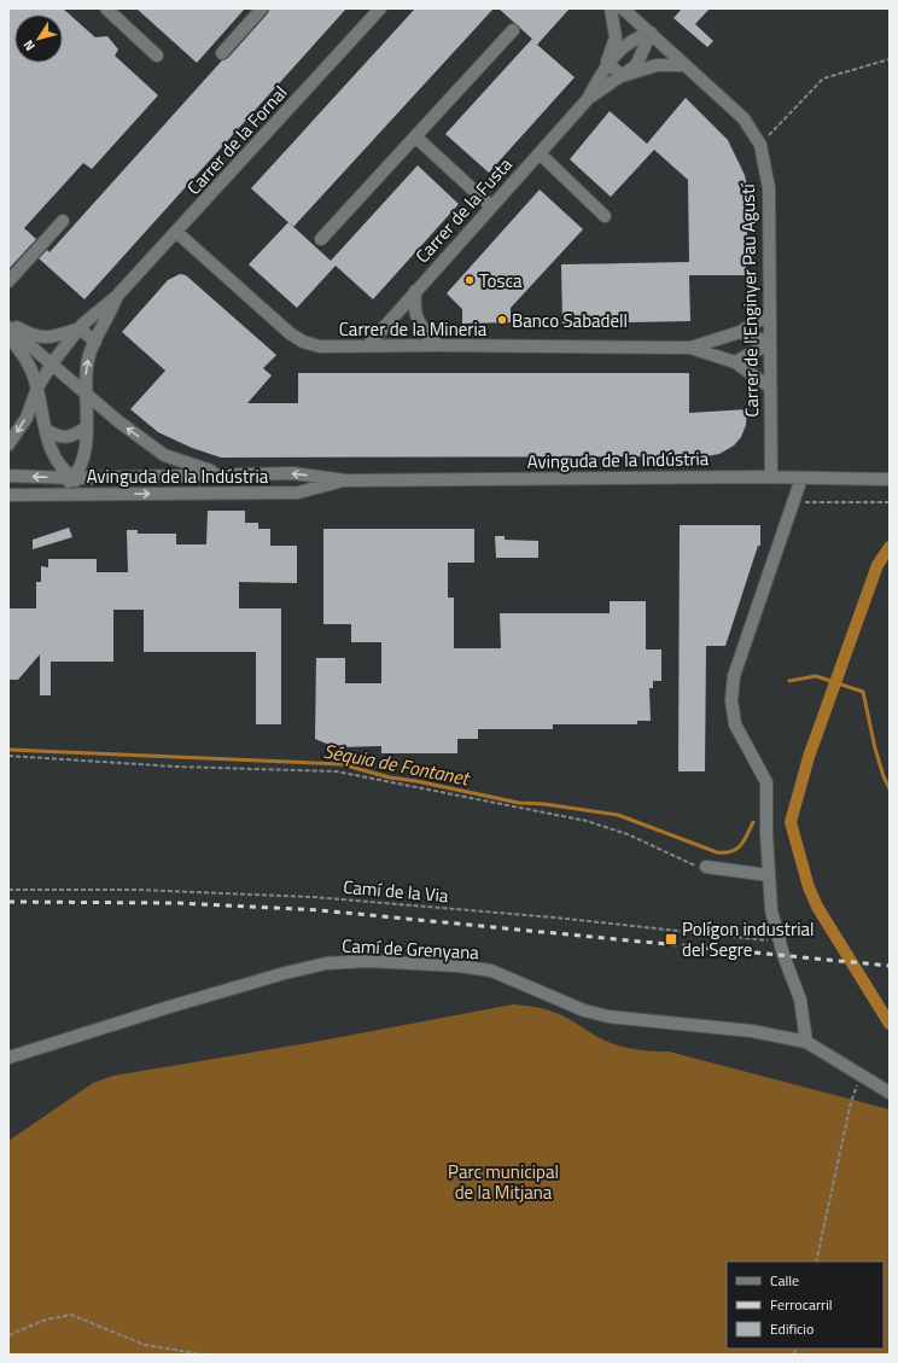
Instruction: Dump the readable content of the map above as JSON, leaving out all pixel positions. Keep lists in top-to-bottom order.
{
  "streets": {
    "street": [
      "Carrer de la Fornal",
      "Carrer de la Fusta",
      "Carrer de l'Enginyer Pau Agustí",
      "Carrer de la Mineria",
      "Avinguda de la Indústria",
      "Camí de Grenyana"
    ],
    "path": ["Camí de la Via"]
  },
  "crossings": [
    ["Carrer de la Fornal", "Carrer de la Mineria"],
    ["Carrer de la Fornal", "Avinguda de la Indústria"],
    ["Carrer de la Fusta", "Carrer de l'Enginyer Pau Agustí"],
    ["Carrer de la Fusta", "Carrer de la Mineria"],
    ["Carrer de l'Enginyer Pau Agustí", "Carrer de la Mineria"],
    ["Carrer de l'Enginyer Pau Agustí", "Avinguda de la Indústria"]
  ],
  "water": ["Séquia de Fontanet"],
  "parks": ["Parc municipal de la Mitjana"],
  "places": {
    "other": ["Tosca", "Banco Sabadell"],
    "transit": ["Polígon industrial del Segre"]
  },
  "legend": ["Calle", "Ferrocarril", "Edificio"],
  "north": "bottom left"
}
